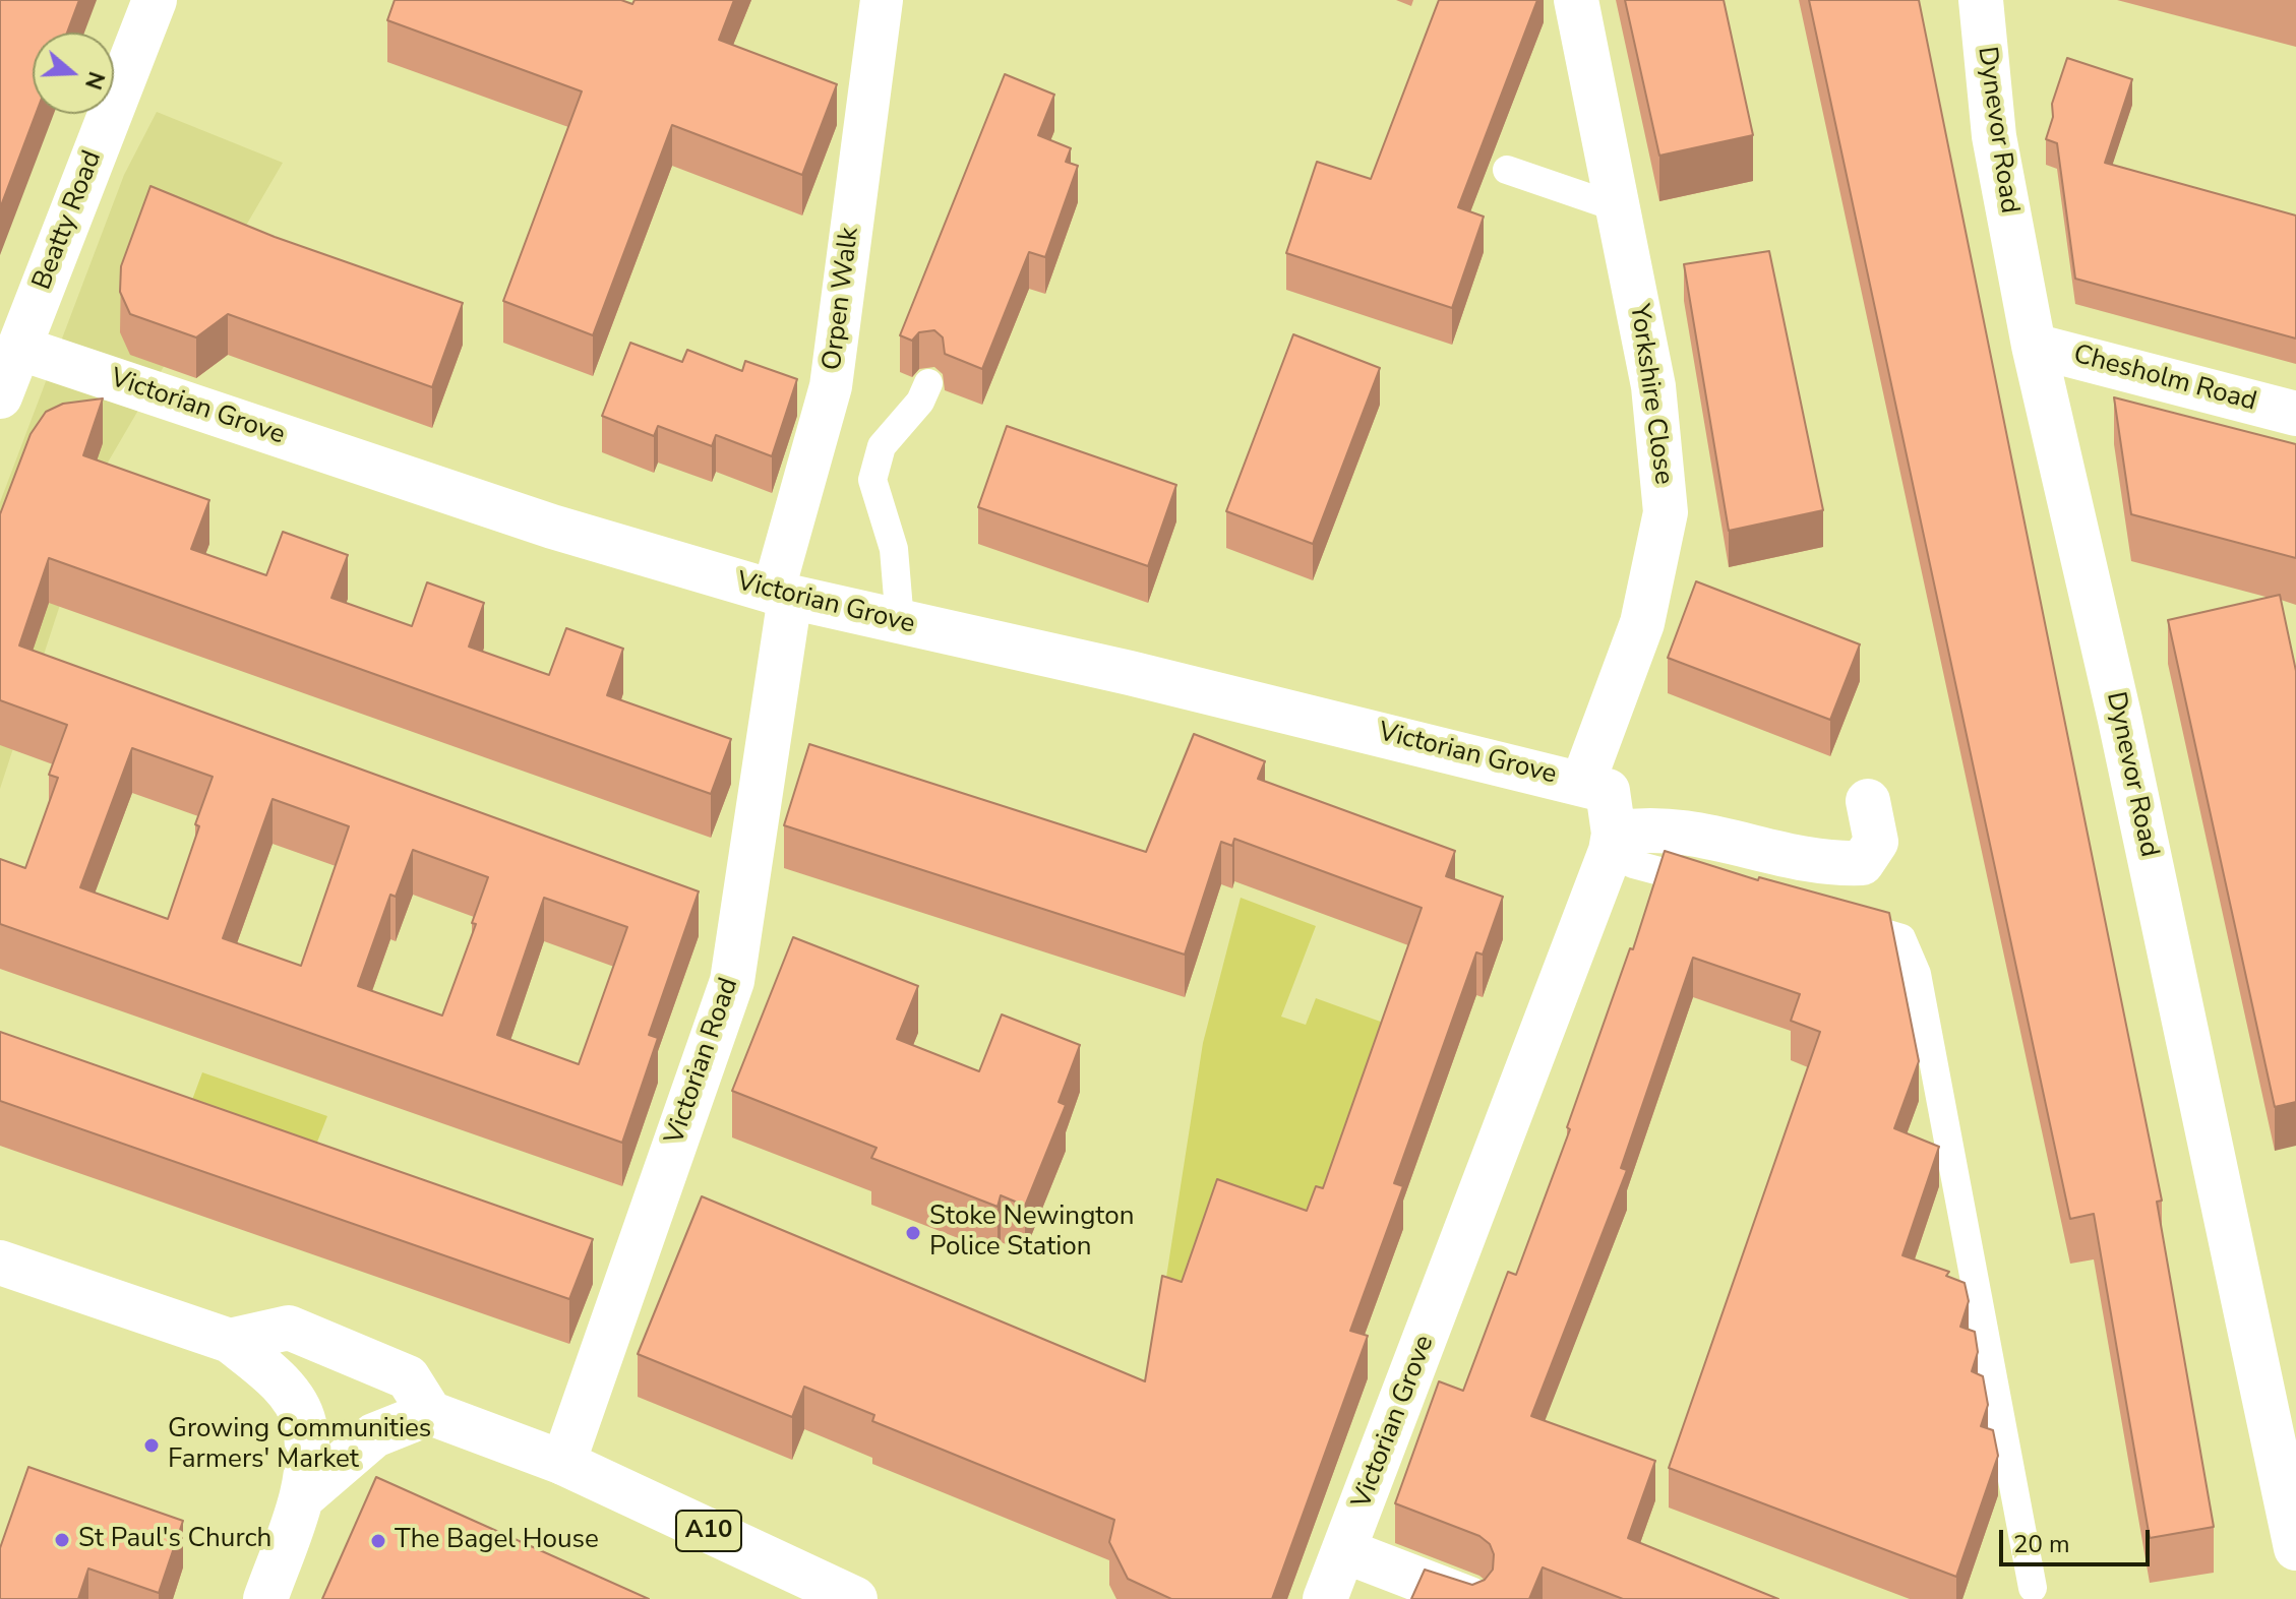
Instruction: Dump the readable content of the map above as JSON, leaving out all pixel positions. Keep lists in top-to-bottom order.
{
  "streets": {
    "main road": [
      "Dynevor Road",
      "Beatty Road",
      "Chesholm Road",
      "Yorkshire Close",
      "Victorian Grove",
      "Victorian Road",
      "A10"
    ],
    "street": ["Orpen Walk"]
  },
  "crossings": [
    ["Dynevor Road", "Chesholm Road"],
    ["Beatty Road", "Victorian Grove"],
    ["Orpen Walk", "Victorian Grove"],
    ["Orpen Walk", "Victorian Road"],
    ["Yorkshire Close", "Victorian Grove"],
    ["Victorian Grove", "Victorian Road"],
    ["Victorian Road", "A10"]
  ],
  "places": [
    "Stoke Newington Police Station",
    "Growing Communities Farmers' Market",
    "St Paul's Church",
    "The Bagel House"
  ],
  "scale_bar": "20 m",
  "north": "right"
}
